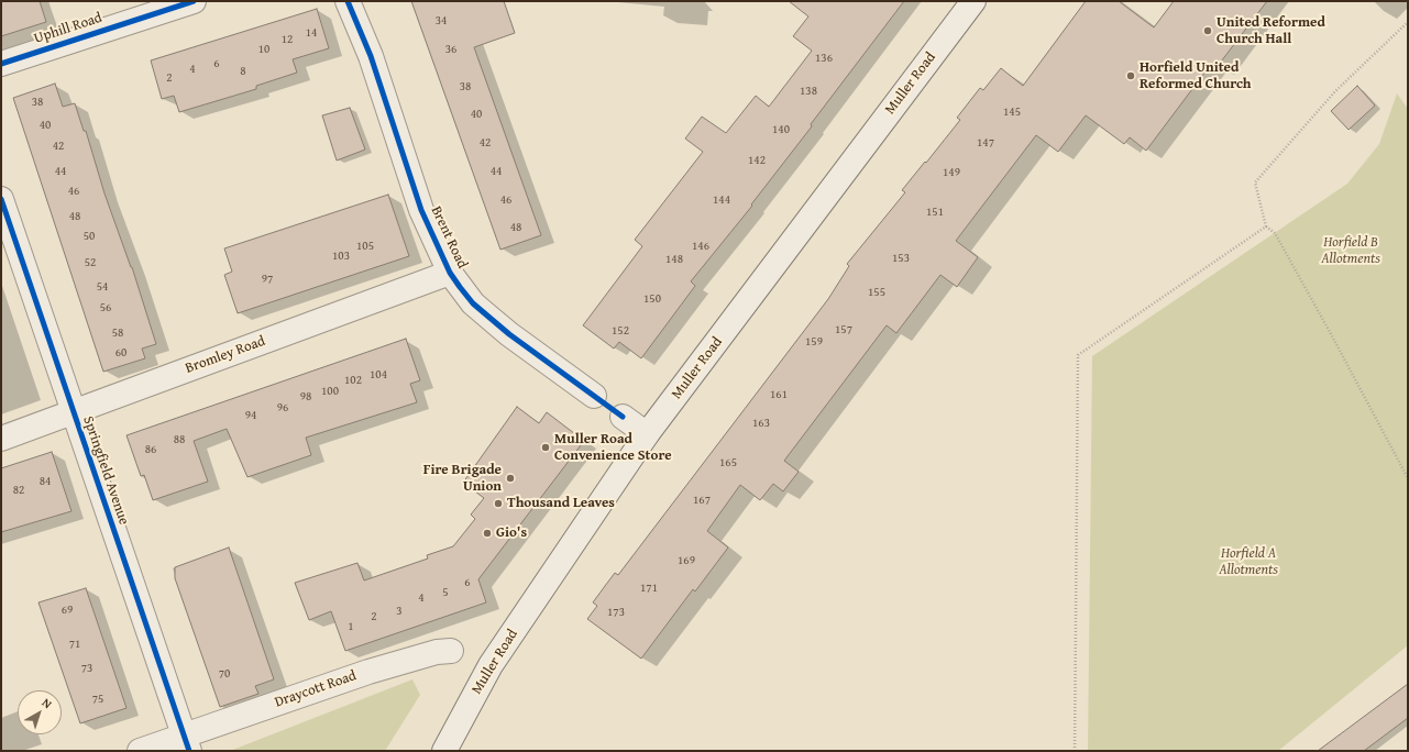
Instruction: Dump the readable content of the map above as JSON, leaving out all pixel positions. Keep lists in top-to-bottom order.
{
  "streets": {
    "street": [
      "Uphill Road",
      "Muller Road",
      "Brent Road",
      "Bromley Road",
      "Springfield Avenue",
      "Draycott Road"
    ]
  },
  "crossings": [
    ["Brent Road", "Bromley Road"],
    ["Bromley Road", "Springfield Avenue"],
    ["Springfield Avenue", "Draycott Road"]
  ],
  "parks": ["Horfield B Allotments", "Horfield A Allotments"],
  "places": [
    "United Reformed Church Hall",
    "Horfield United Reformed Church",
    "Muller Road Convenience Store",
    "Fire Brigade Union",
    "Thousand Leaves",
    "Gio's"
  ],
  "house_numbers": [
    "34",
    "14",
    "12",
    "10",
    "36",
    "136",
    "6",
    "4",
    "8",
    "2",
    "38",
    "138",
    "38",
    "145",
    "40",
    "40",
    "140",
    "42",
    "147",
    "42",
    "142",
    "44",
    "44",
    "149",
    "46",
    "46",
    "144",
    "151",
    "48",
    "48",
    "50",
    "105",
    "146",
    "103",
    "153",
    "148",
    "52",
    "97",
    "54",
    "155",
    "150",
    "56",
    "157",
    "152",
    "58",
    "159",
    "60",
    "104",
    "102",
    "100",
    "161",
    "98",
    "96",
    "94",
    "163",
    "88",
    "86",
    "165",
    "84",
    "82",
    "167",
    "169",
    "6",
    "171",
    "5",
    "4",
    "69",
    "3",
    "173",
    "2",
    "1",
    "71",
    "73",
    "70",
    "75"
  ],
  "north": "top right"
}
